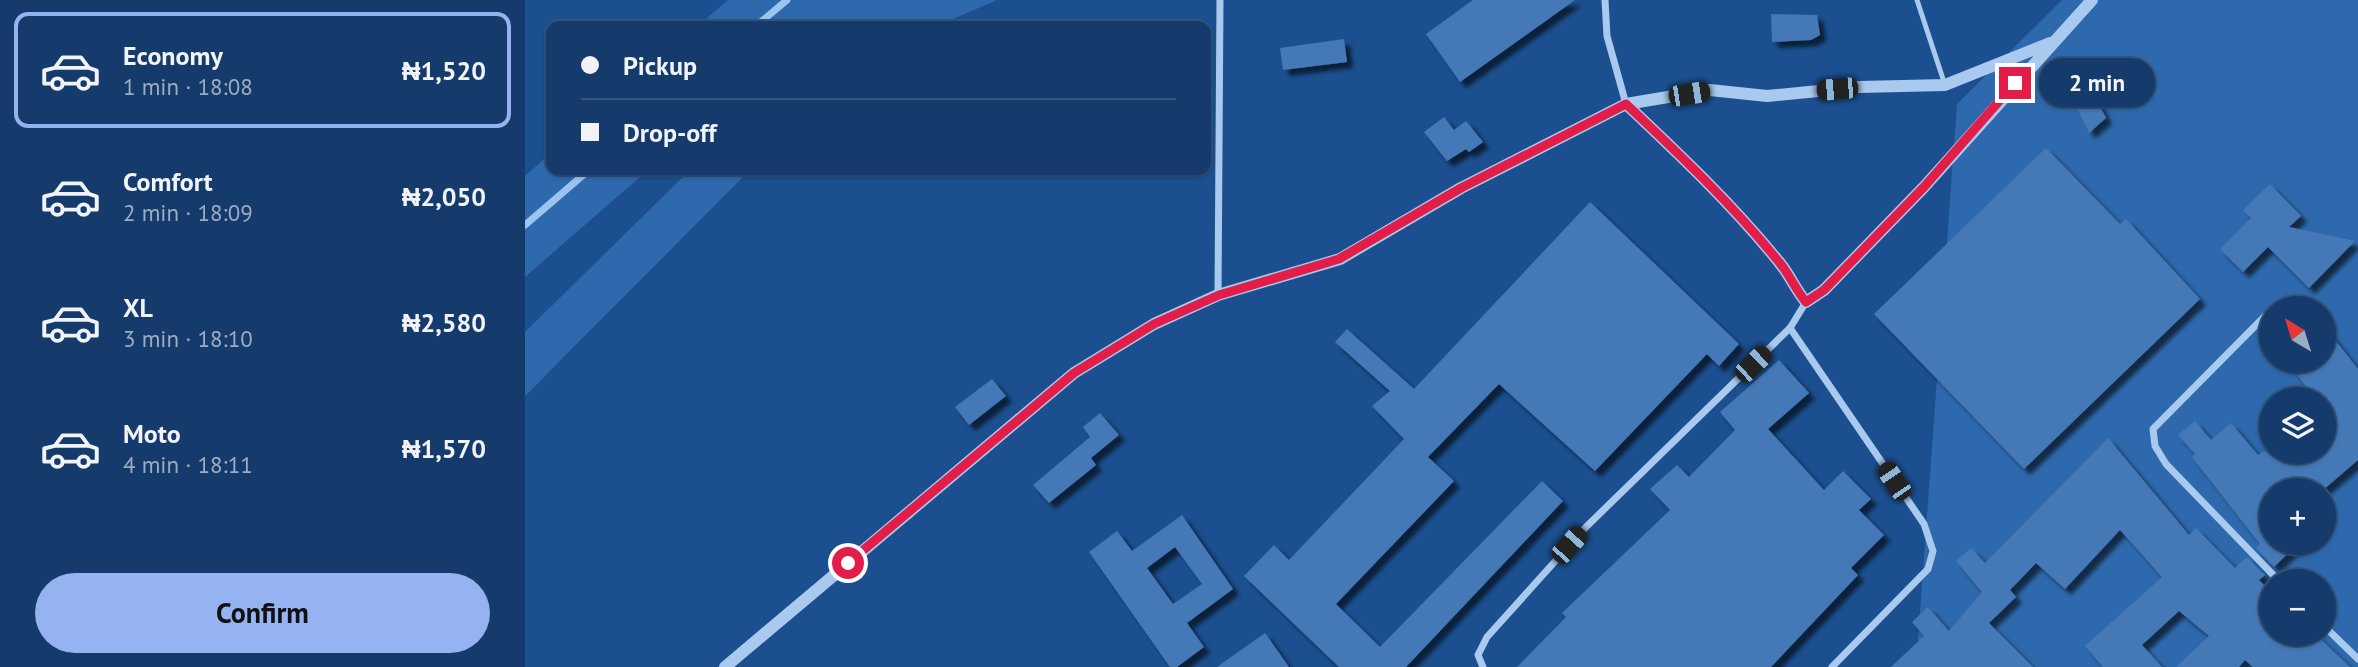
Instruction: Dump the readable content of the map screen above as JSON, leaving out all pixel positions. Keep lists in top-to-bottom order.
{
  "north": "top left",
  "page": {
    "list": [
      {
        "name": "Economy",
        "note": "1 min · 18:08",
        "value": "₦1,520"
      },
      {
        "name": "Comfort",
        "note": "2 min · 18:09",
        "value": "₦2,050"
      },
      {
        "name": "XL",
        "note": "3 min · 18:10",
        "value": "₦2,580"
      },
      {
        "name": "Moto",
        "note": "4 min · 18:11",
        "value": "₦1,570"
      }
    ],
    "banner": ["Pickup", "Drop-off"],
    "bubble": "2 min",
    "map_buttons": ["+", "−"],
    "buttons": "Confirm"
  }
}
